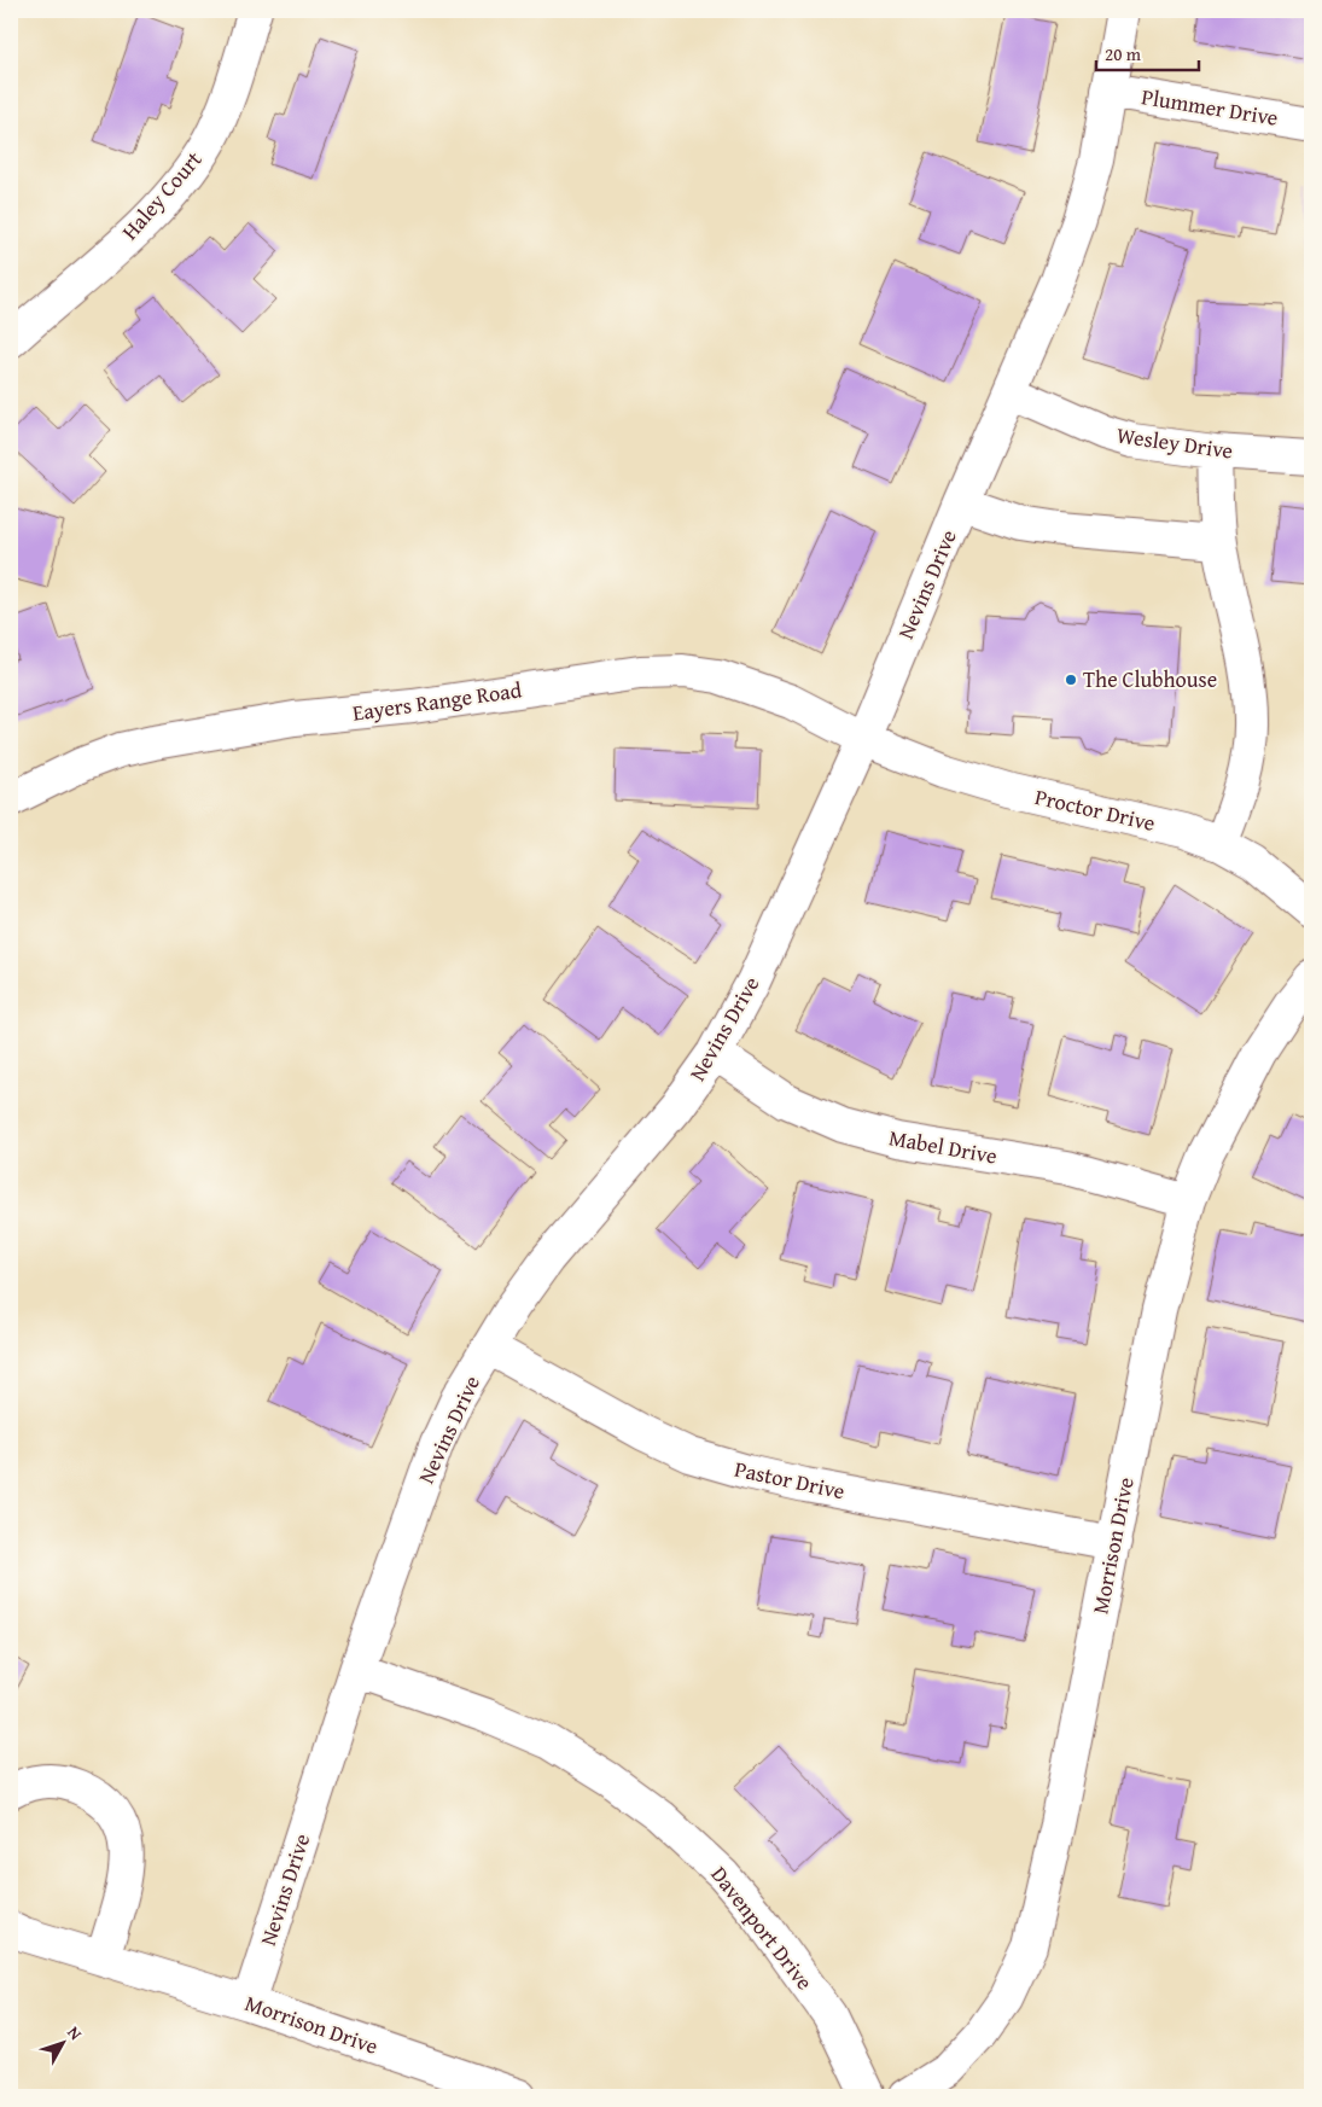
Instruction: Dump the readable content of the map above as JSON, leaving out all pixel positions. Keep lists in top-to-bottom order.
{
  "streets": {
    "street": [
      "Plummer Drive",
      "Haley Court",
      "Wesley Drive",
      "Nevins Drive",
      "Eayers Range Road",
      "Proctor Drive",
      "Mabel Drive",
      "Pastor Drive",
      "Morrison Drive",
      "Davenport Drive"
    ]
  },
  "crossings": [
    ["Plummer Drive", "Nevins Drive"],
    ["Wesley Drive", "Nevins Drive"],
    ["Nevins Drive", "Eayers Range Road"],
    ["Nevins Drive", "Proctor Drive"],
    ["Nevins Drive", "Mabel Drive"],
    ["Nevins Drive", "Pastor Drive"],
    ["Nevins Drive", "Morrison Drive"],
    ["Nevins Drive", "Davenport Drive"],
    ["Eayers Range Road", "Proctor Drive"],
    ["Mabel Drive", "Morrison Drive"],
    ["Pastor Drive", "Morrison Drive"]
  ],
  "places": ["The Clubhouse"],
  "scale_bar": "20 m",
  "north": "top right"
}
